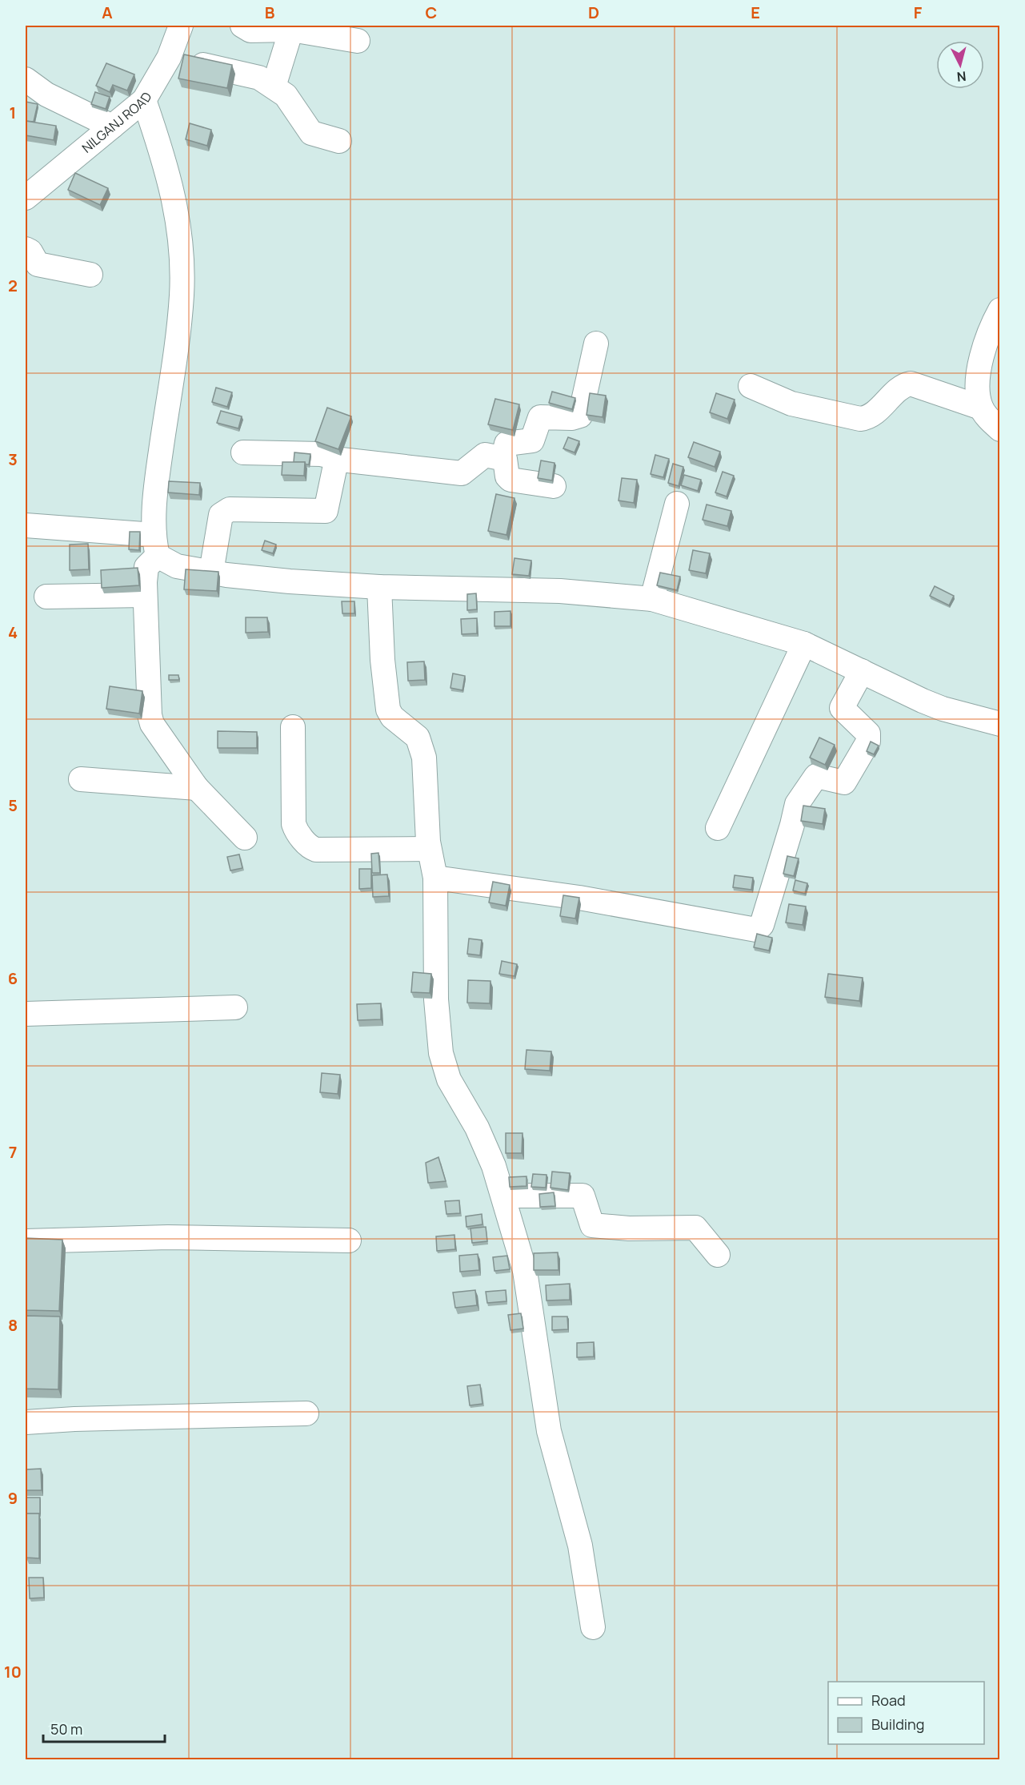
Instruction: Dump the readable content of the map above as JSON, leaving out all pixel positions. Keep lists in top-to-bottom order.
{
  "streets": {
    "street": ["NILGANJ ROAD"]
  },
  "legend": ["Road", "Building"],
  "scale_bar": "50 m",
  "north": "bottom",
  "grid": {
    "columns": [
      "A",
      "B",
      "C",
      "D",
      "E",
      "F"
    ],
    "rows": [
      "1",
      "2",
      "3",
      "4",
      "5",
      "6",
      "7",
      "8",
      "9",
      "10"
    ]
  }
}
